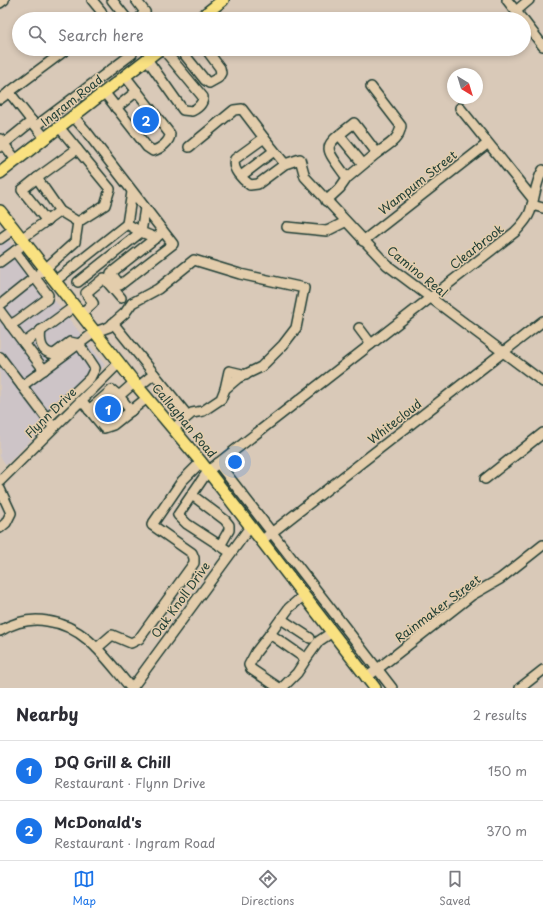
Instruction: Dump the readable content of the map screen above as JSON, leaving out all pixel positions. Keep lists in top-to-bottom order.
{
  "streets": {
    "main road": ["Ingram Road", "Callaghan Road"],
    "street": [
      "Wampum Street",
      "Clearbrook",
      "Camino Real",
      "Flynn Drive",
      "Whitecloud",
      "Oak Knoll Drive",
      "Rainmaker Street"
    ]
  },
  "crossings": [
    ["Wampum Street", "Camino Real"],
    ["Clearbrook", "Camino Real"],
    ["Clearbrook", "Callaghan Road"],
    ["Camino Real", "Whitecloud"],
    ["Flynn Drive", "Callaghan Road"],
    ["Callaghan Road", "Whitecloud"],
    ["Callaghan Road", "Oak Knoll Drive"],
    ["Callaghan Road", "Rainmaker Street"]
  ],
  "north": "bottom right",
  "page": {
    "search": "Search here",
    "pins": ["2", "1"],
    "heading": ["Nearby", "2 results"],
    "list": [
      {
        "mark": "1",
        "name": "DQ Grill & Chill",
        "note": "Restaurant · Flynn Drive",
        "value": "150 m"
      },
      {
        "mark": "2",
        "name": "McDonald's",
        "note": "Restaurant · Ingram Road",
        "value": "370 m"
      }
    ],
    "nav": ["Map", "Directions", "Saved"]
  }
}
